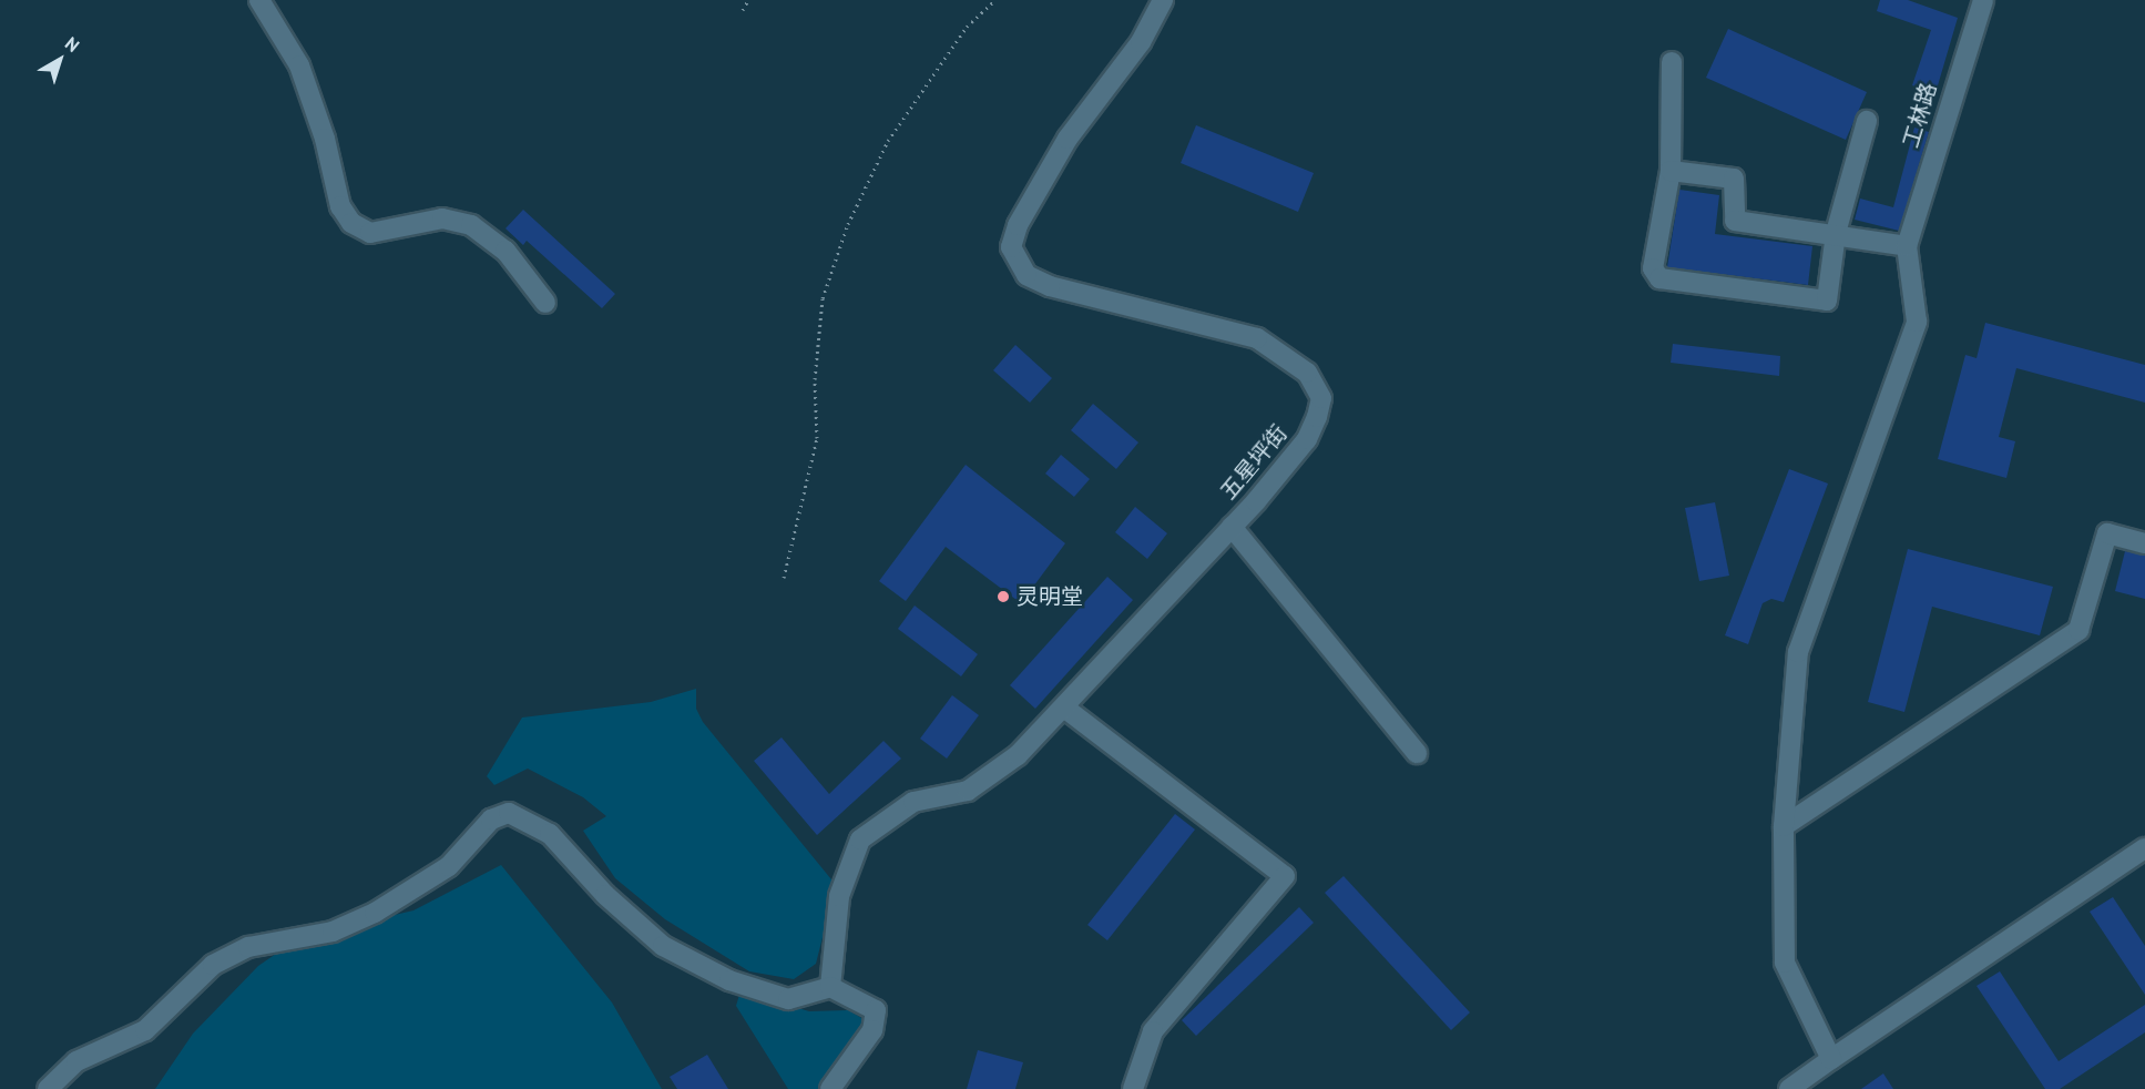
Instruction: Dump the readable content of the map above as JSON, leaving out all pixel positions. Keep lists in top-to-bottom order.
{
  "streets": {
    "street": ["工林路", "五星坪街"]
  },
  "places": ["灵明堂"],
  "north": "top right"
}
